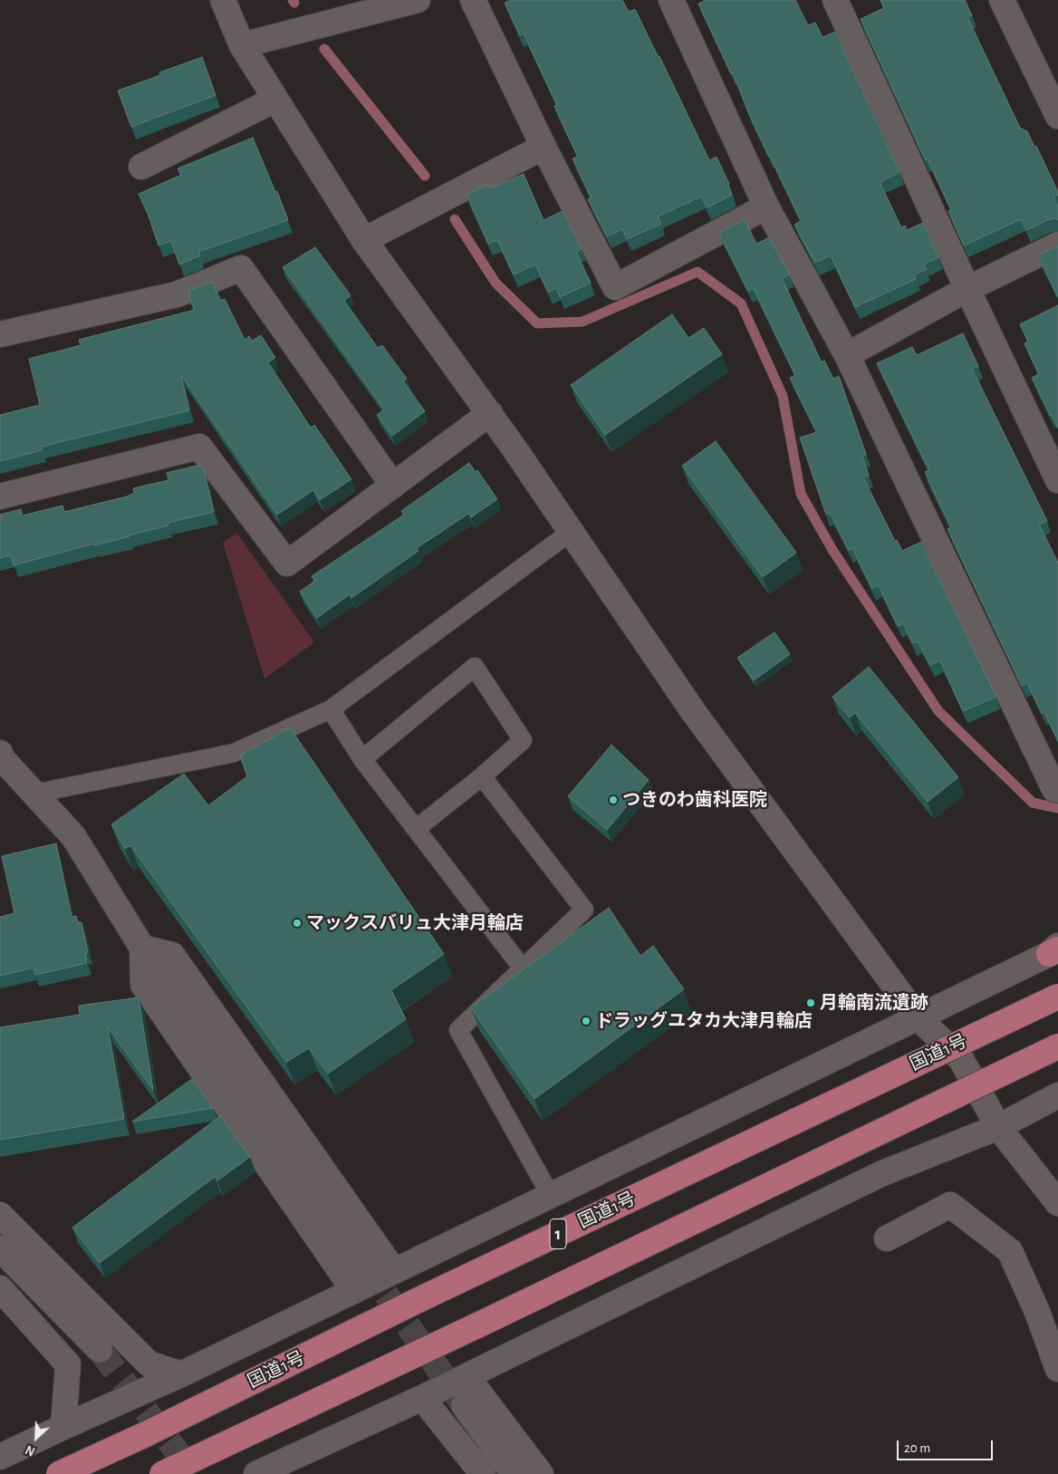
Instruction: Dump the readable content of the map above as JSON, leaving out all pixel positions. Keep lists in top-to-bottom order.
{
  "streets": {
    "highway": ["国道1号", "1"]
  },
  "places": [
    "つきのわ歯科医院",
    "マックスバリュ大津月輪店",
    "月輪南流遺跡",
    "ドラッグユタカ大津月輪店"
  ],
  "scale_bar": "20 m",
  "north": "bottom left"
}
